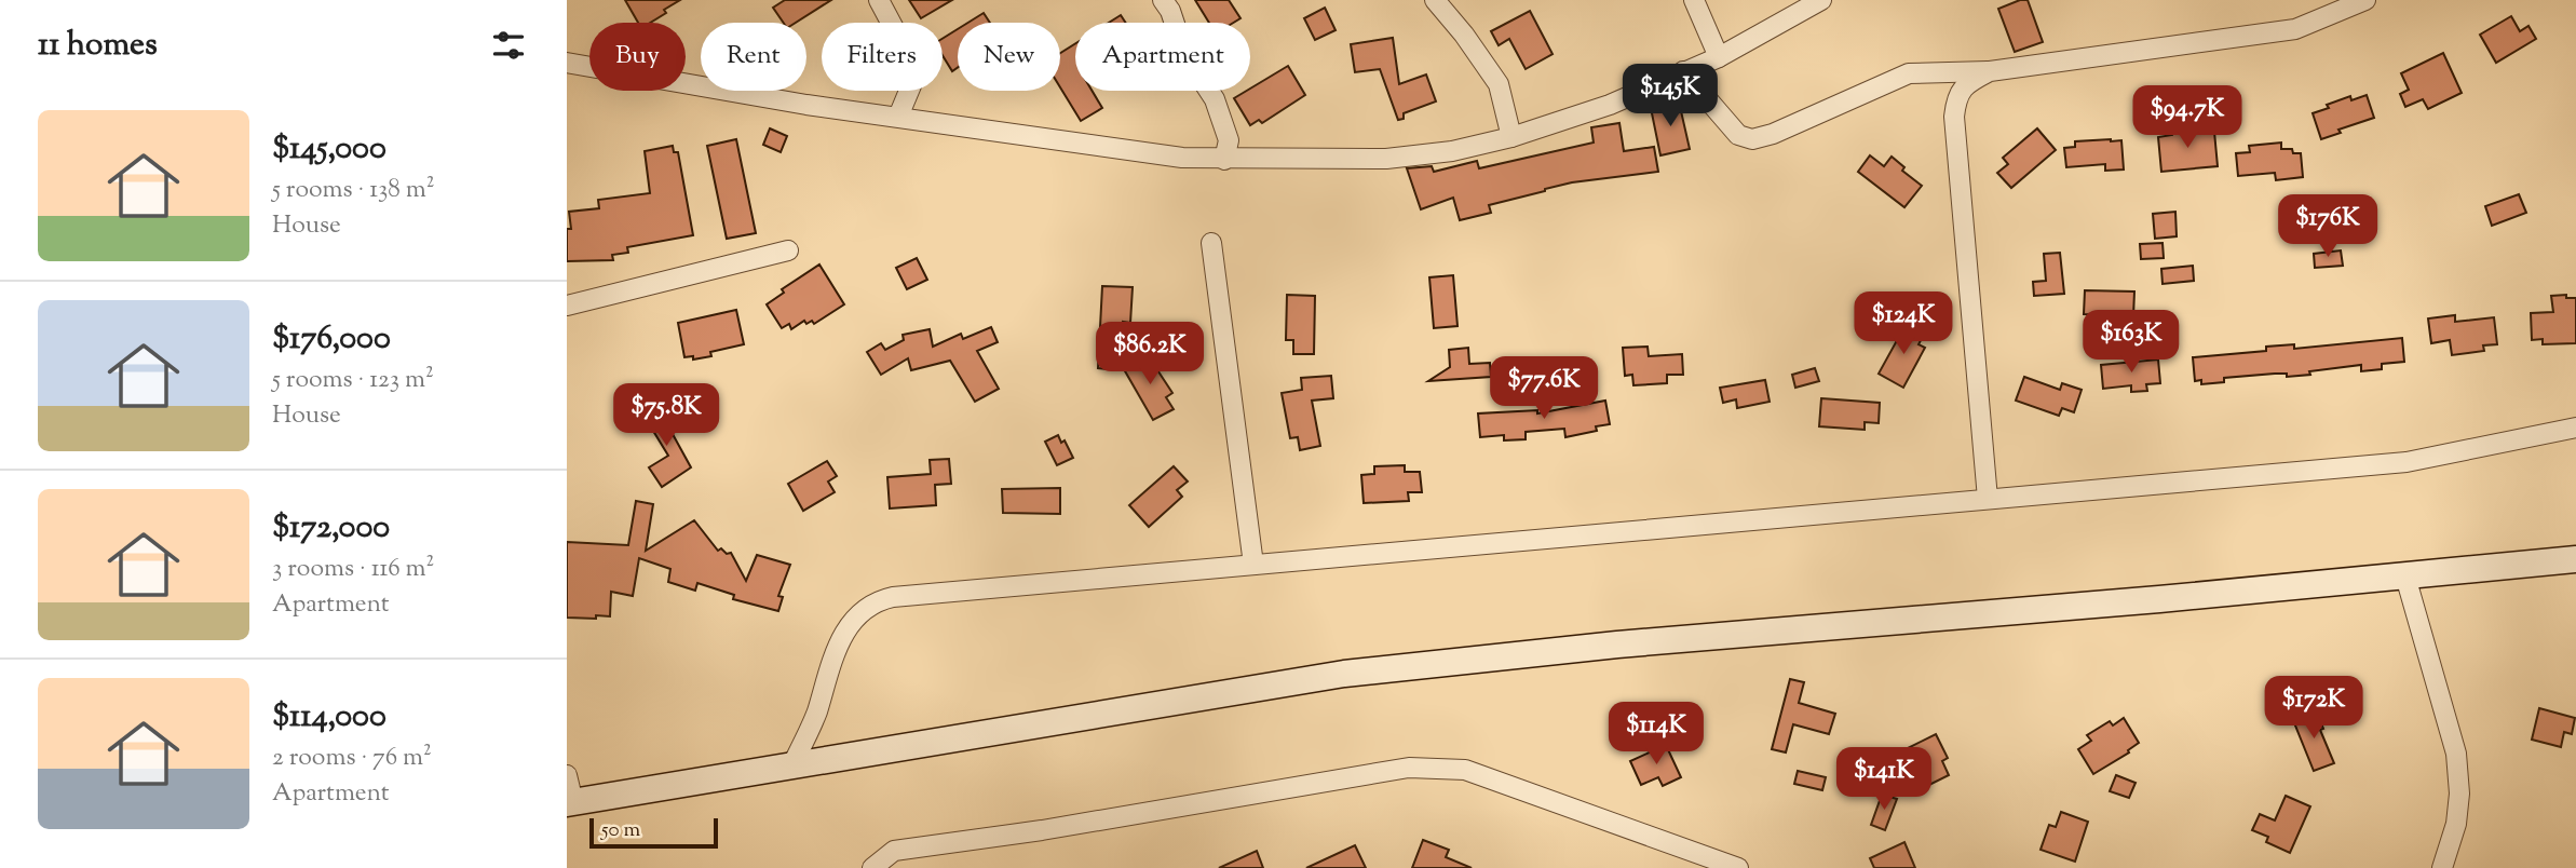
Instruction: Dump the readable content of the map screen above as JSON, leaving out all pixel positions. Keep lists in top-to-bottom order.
{
  "scale_bar": "50 m",
  "page": {
    "heading": "11 homes",
    "chip": [
      "Buy",
      "Rent",
      "Filters",
      "New",
      "Apartment"
    ],
    "price": [
      "$145K",
      "$94.7K",
      "$176K",
      "$124K",
      "$163K",
      "$86.2K",
      "$77.6K",
      "$75.8K",
      "$172K",
      "$114K",
      "$141K"
    ],
    "list": [
      {
        "name": "$145,000",
        "note": "5 rooms · 138 m² · House"
      },
      {
        "name": "$176,000",
        "note": "5 rooms · 123 m² · House"
      },
      {
        "name": "$172,000",
        "note": "3 rooms · 116 m² · Apartment"
      },
      {
        "name": "$114,000",
        "note": "2 rooms · 76 m² · Apartment"
      }
    ],
    "scale": "50 m"
  }
}
